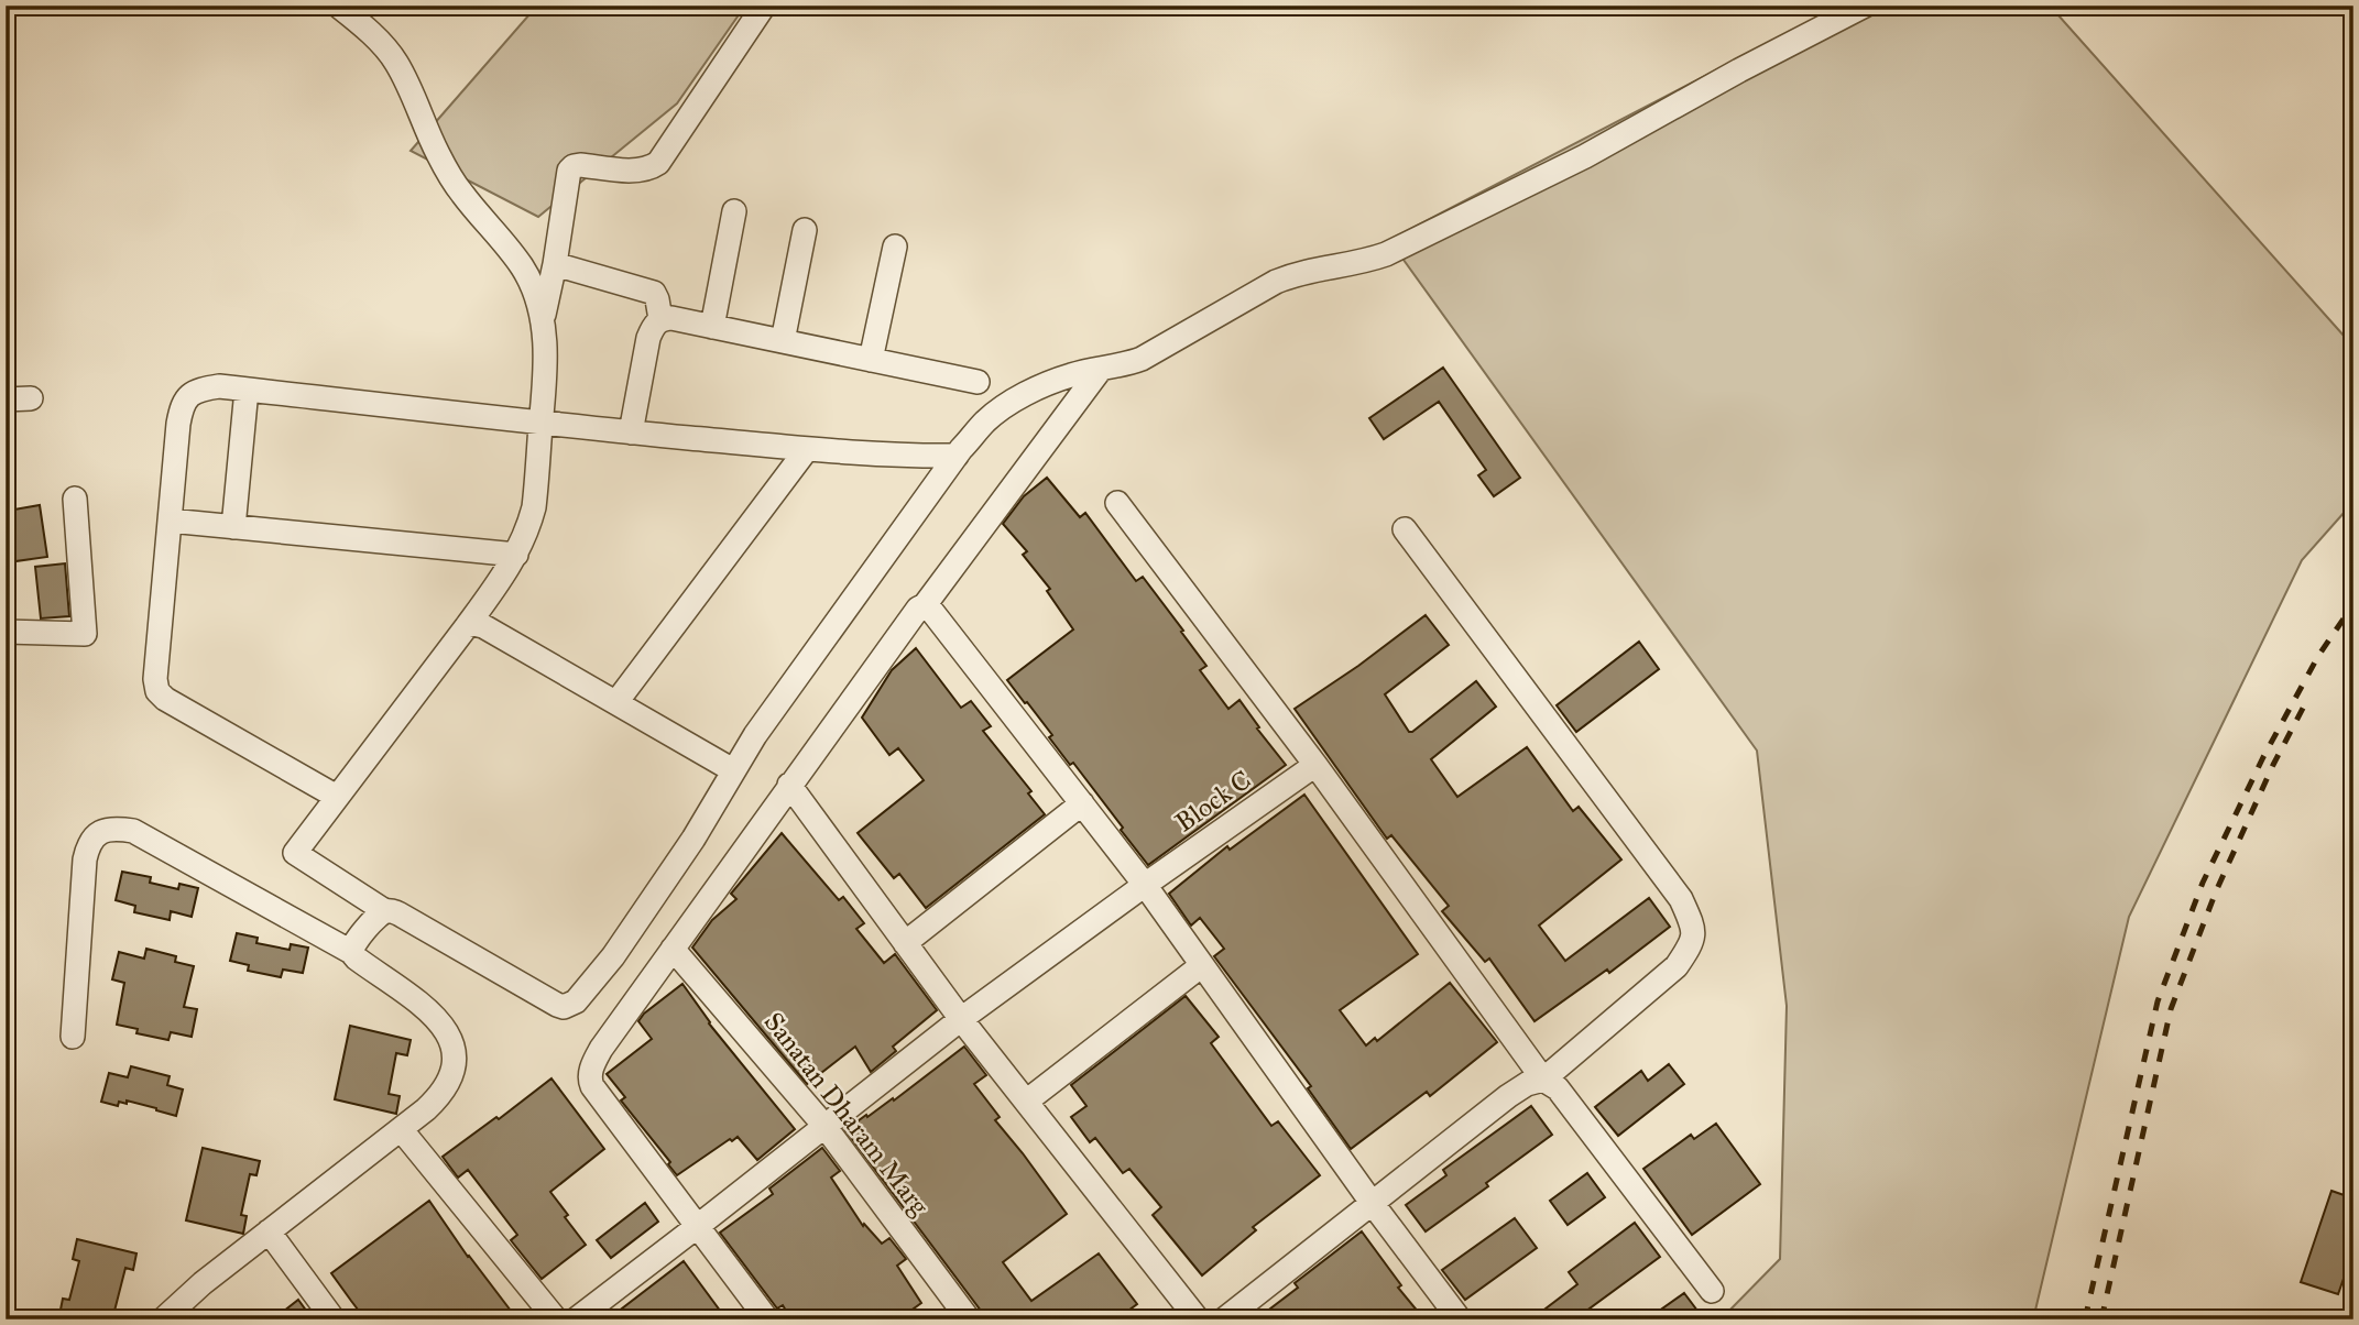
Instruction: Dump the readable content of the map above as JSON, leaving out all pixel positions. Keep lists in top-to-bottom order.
{
  "streets": {
    "street": ["Block C", "Sanatan Dharam Marg"]
  },
  "crossings": [
    ["Block C", "Sanatan Dharam Marg"]
  ]
}
